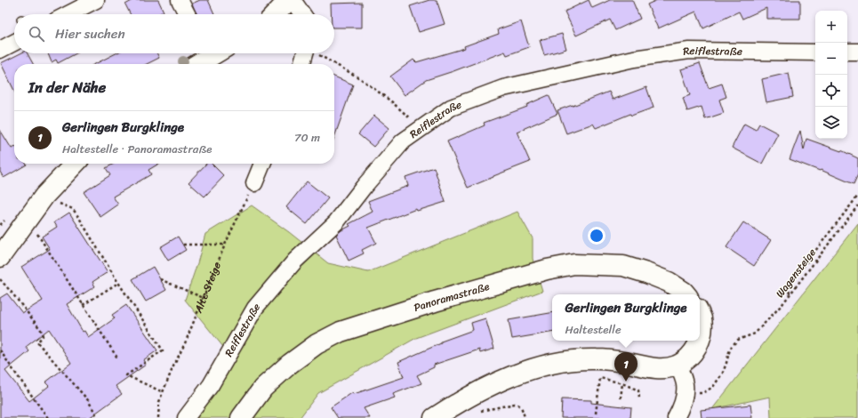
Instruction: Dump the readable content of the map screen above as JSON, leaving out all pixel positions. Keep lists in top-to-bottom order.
{
  "streets": {
    "main road": ["Panoramastraße"],
    "street": ["Reiflestraße"],
    "path": ["Wagensteige", "Alte Steige"]
  },
  "page": {
    "map_buttons": ["+", "−"],
    "search": "Hier suchen",
    "heading": "In der Nähe",
    "list": [
      {
        "mark": "1",
        "name": "Gerlingen Burgklinge",
        "note": "Haltestelle · Panoramastraße",
        "value": "70 m"
      }
    ],
    "popup": ["Gerlingen Burgklinge", "Haltestelle"],
    "pins": "1"
  }
}
